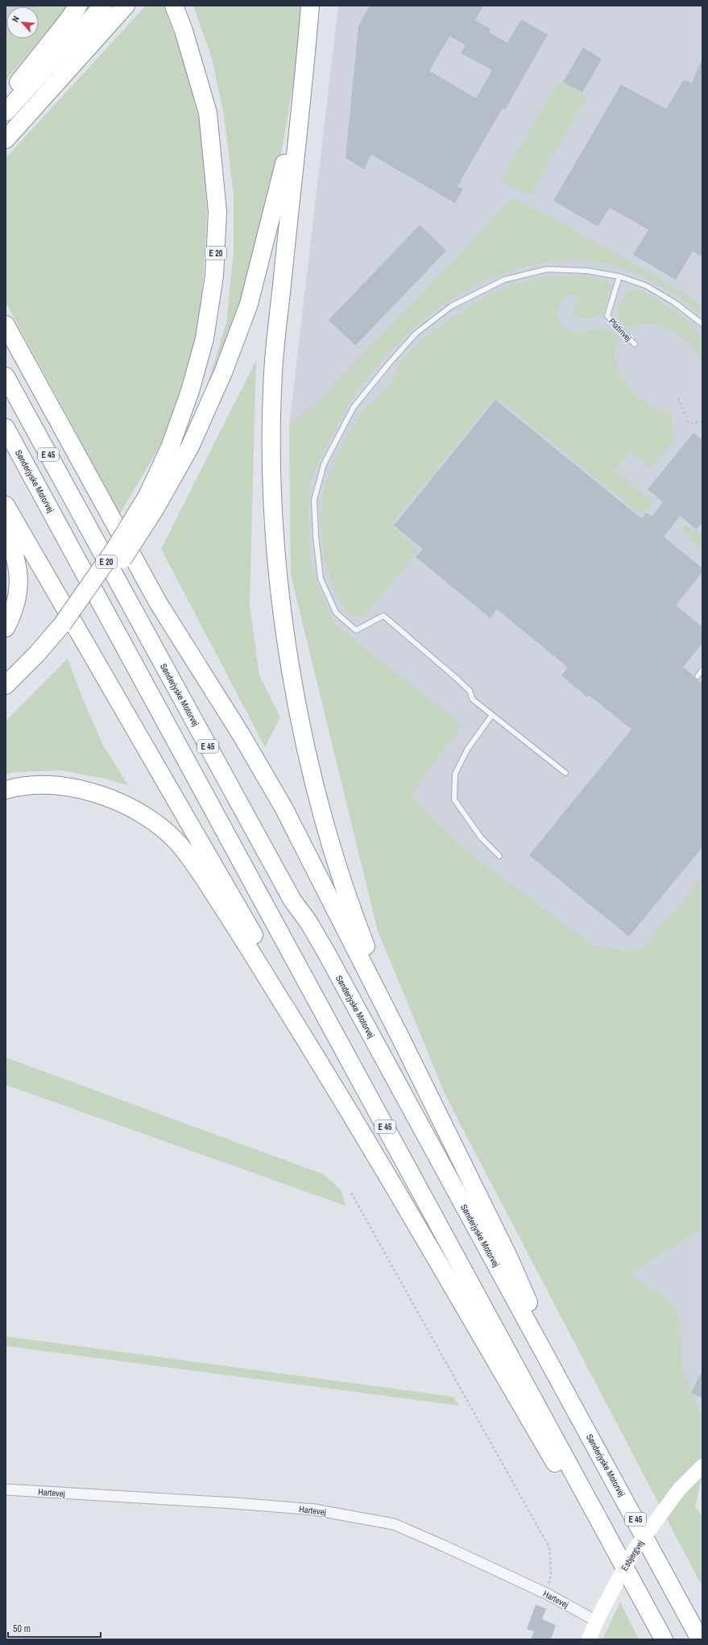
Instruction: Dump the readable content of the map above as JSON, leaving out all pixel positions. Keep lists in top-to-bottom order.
{
  "streets": {
    "highway": ["E 20", "E 45", "Sønderjyske Motorvej"],
    "main road": ["Esbjergvej"],
    "street": ["Hartevej"],
    "lane": ["Platinvej"]
  },
  "crossings": [
    ["Hartevej", "Esbjergvej"]
  ],
  "scale_bar": "50 m",
  "north": "top left"
}
